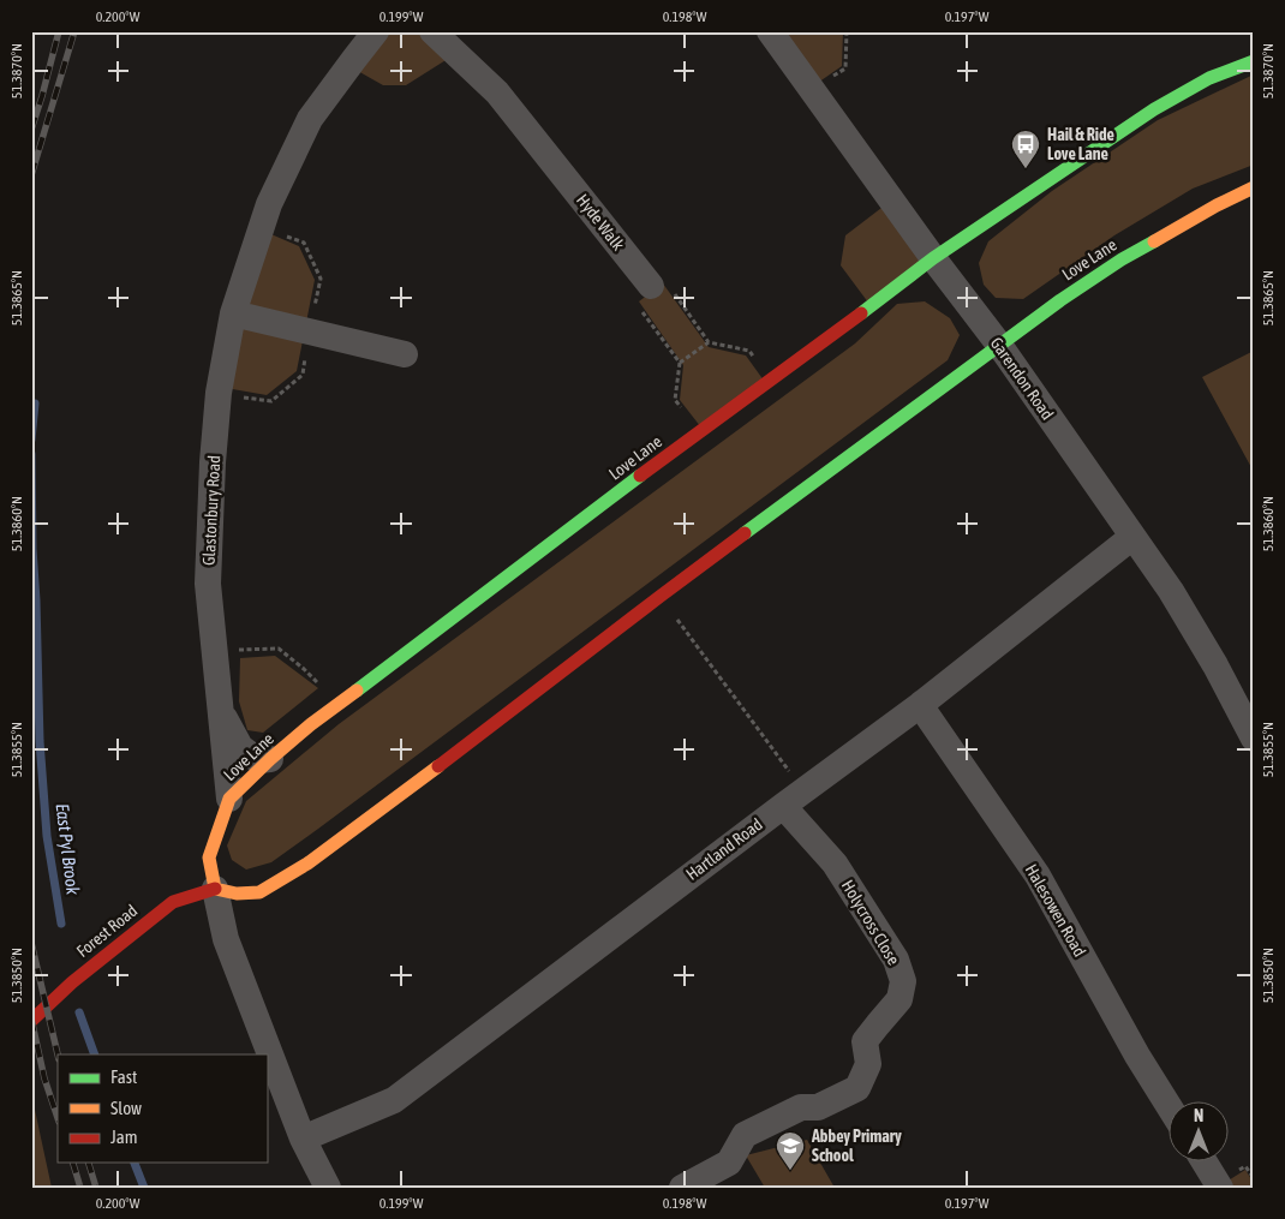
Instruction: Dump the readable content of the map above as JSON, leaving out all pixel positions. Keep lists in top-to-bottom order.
{
  "streets": {
    "street": [
      "Hyde Walk",
      "Love Lane",
      "Garendon Road",
      "Glastonbury Road",
      "Hartland Road",
      "Halesowen Road",
      "Holycross Close",
      "Forest Road"
    ]
  },
  "crossings": [
    ["Love Lane", "Garendon Road"],
    ["Love Lane", "Glastonbury Road"],
    ["Love Lane", "Forest Road"],
    ["Garendon Road", "Hartland Road"],
    ["Hartland Road", "Halesowen Road"],
    ["Hartland Road", "Holycross Close"]
  ],
  "water": ["East Pyl Brook"],
  "places": {
    "bus stop": ["Hail & Ride Love Lane"],
    "school or university": ["Abbey Primary School"]
  },
  "legend": ["Fast", "Slow", "Jam"],
  "north": "top",
  "coordinates": [
    "0.200°W",
    "0.199°W",
    "0.198°W",
    "0.197°W",
    "51.3870°N",
    "51.3865°N",
    "51.3860°N",
    "51.3855°N",
    "51.3850°N"
  ]
}
